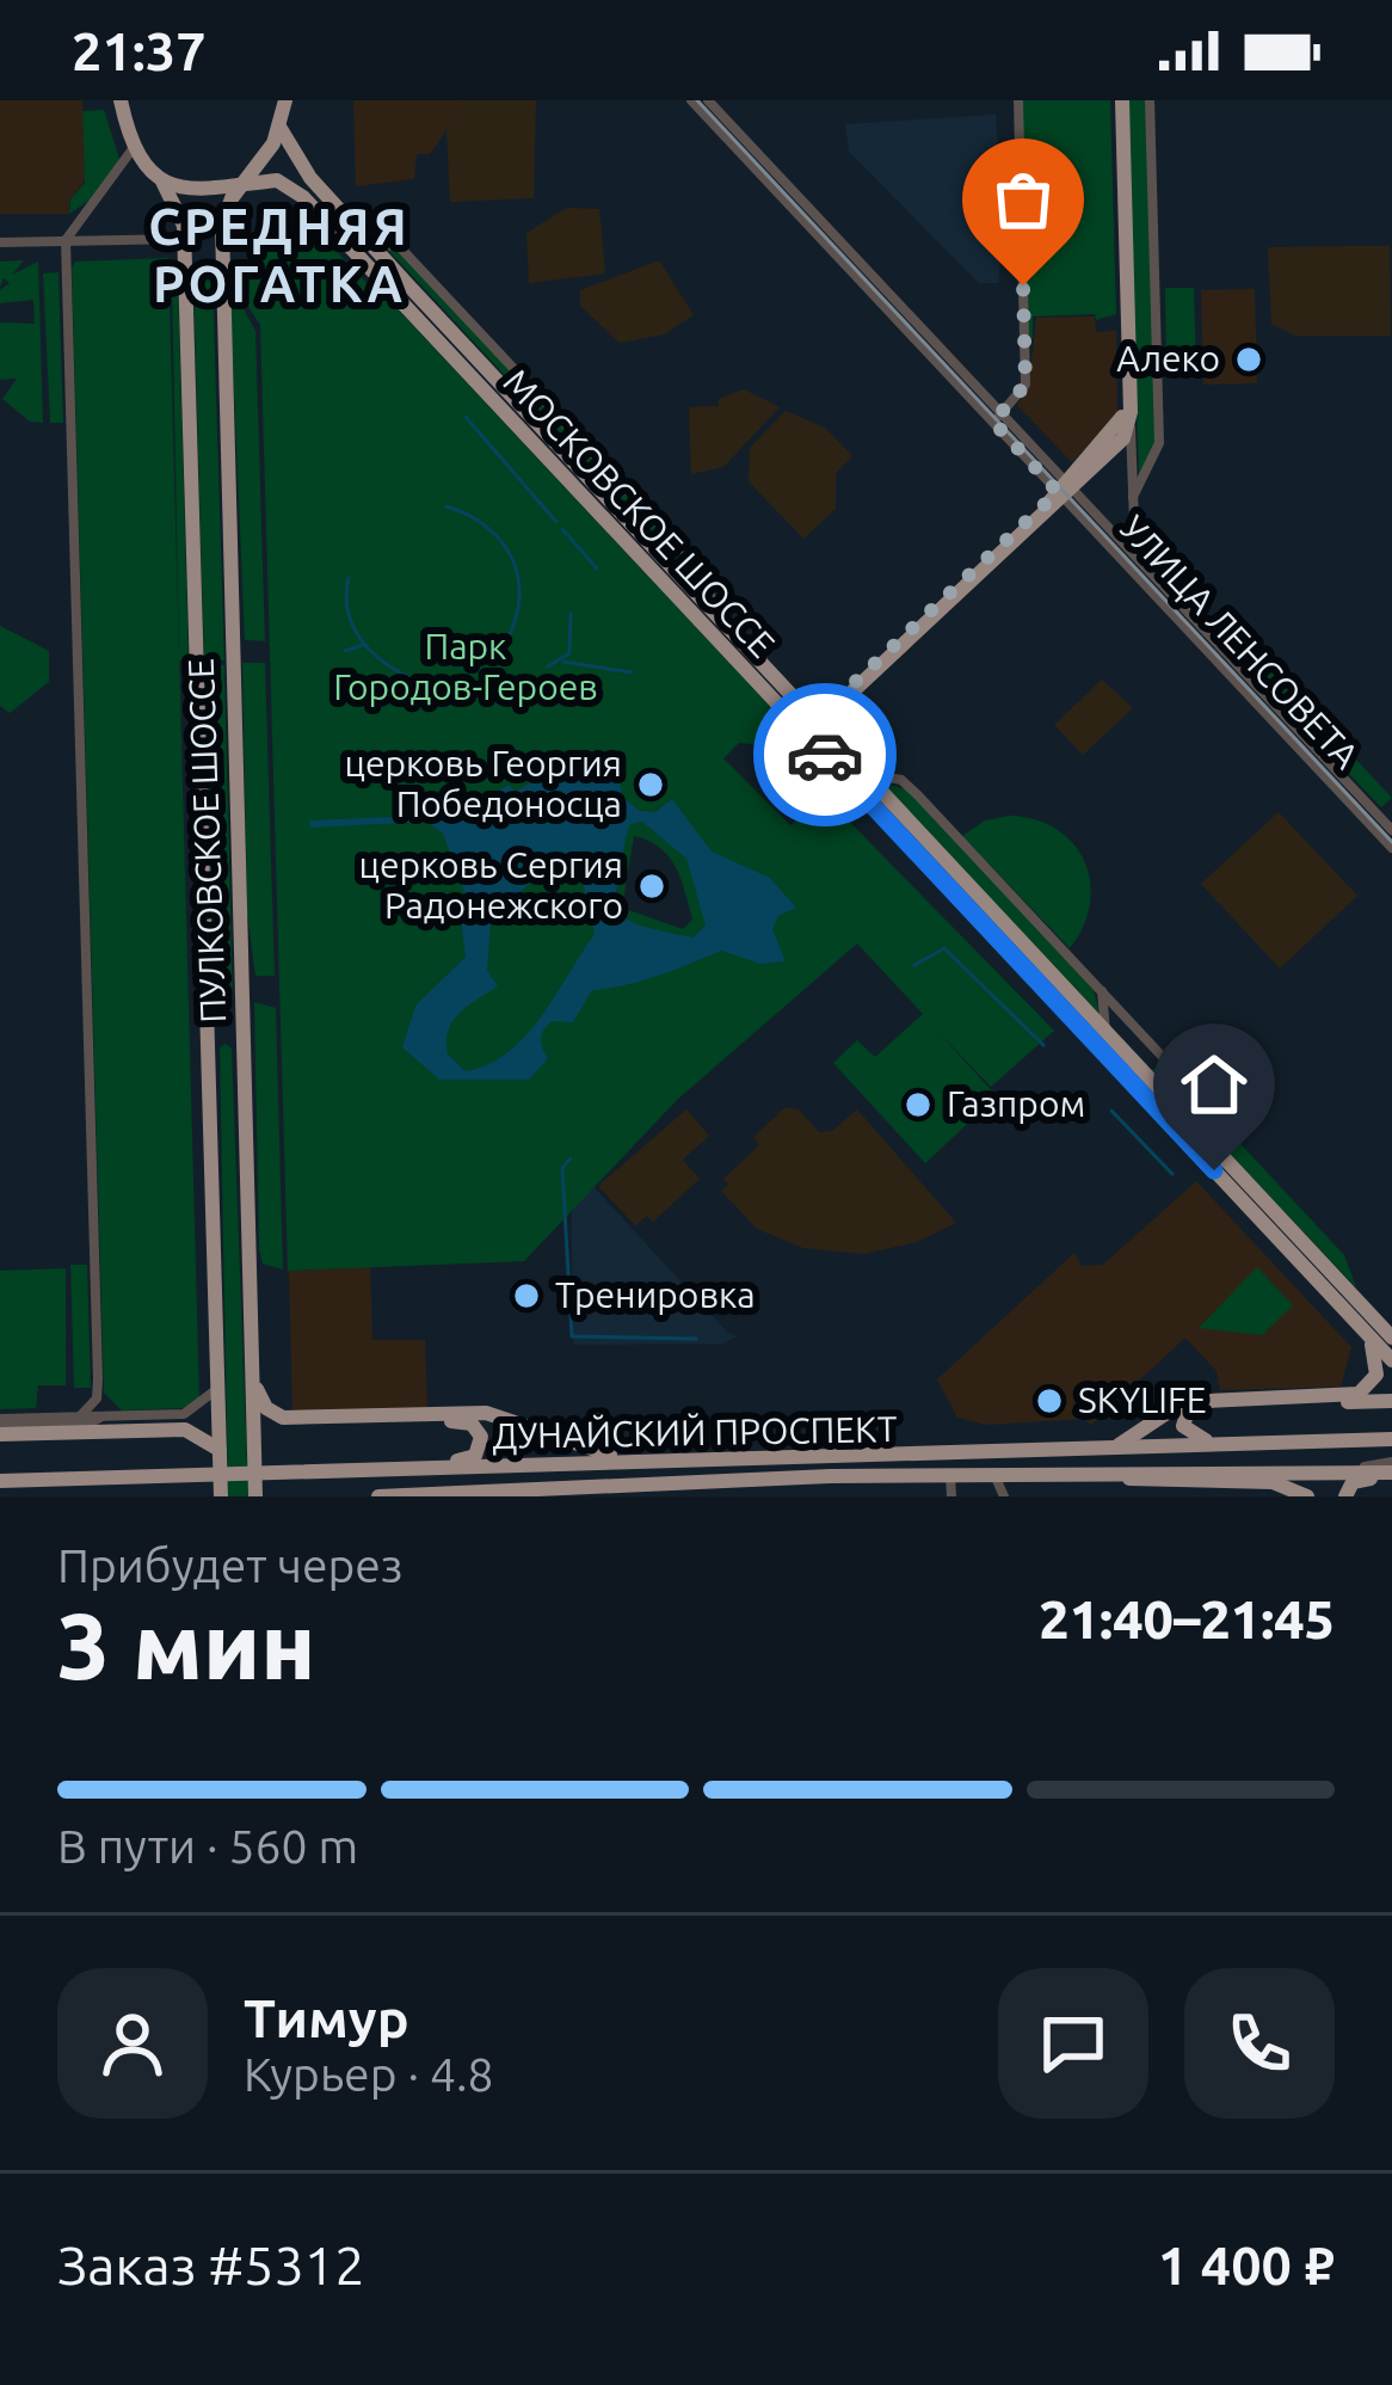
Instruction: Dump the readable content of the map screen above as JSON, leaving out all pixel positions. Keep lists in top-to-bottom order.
{
  "streets": {
    "main road": ["МОСКОВСКОЕ ШОССЕ", "ПУЛКОВСКОЕ ШОССЕ", "ДУНАЙСКИЙ ПРОСПЕКТ"],
    "street": ["УЛИЦА ЛЕНСОВЕТА"]
  },
  "crossings": [
    ["МОСКОВСКОЕ ШОССЕ", "ПУЛКОВСКОЕ ШОССЕ"]
  ],
  "districts": ["СРЕДНЯЯ РОГАТКА"],
  "parks": ["Парк Городов-Героев"],
  "places": [
    "Алеко",
    "церковь Георгия Победоносца",
    "церковь Сергия Радонежского",
    "Газпром",
    "Тренировка",
    "SKYLIFE"
  ],
  "page": {
    "status": "21:37",
    "heading": ["3 мин", "Прибудет через", "21:40–21:45"],
    "panel": [
      "Тимур",
      "Курьер · 4.8",
      "Заказ #5312",
      "1 400 ₽"
    ],
    "bar": "В пути · 560 m"
  }
}
